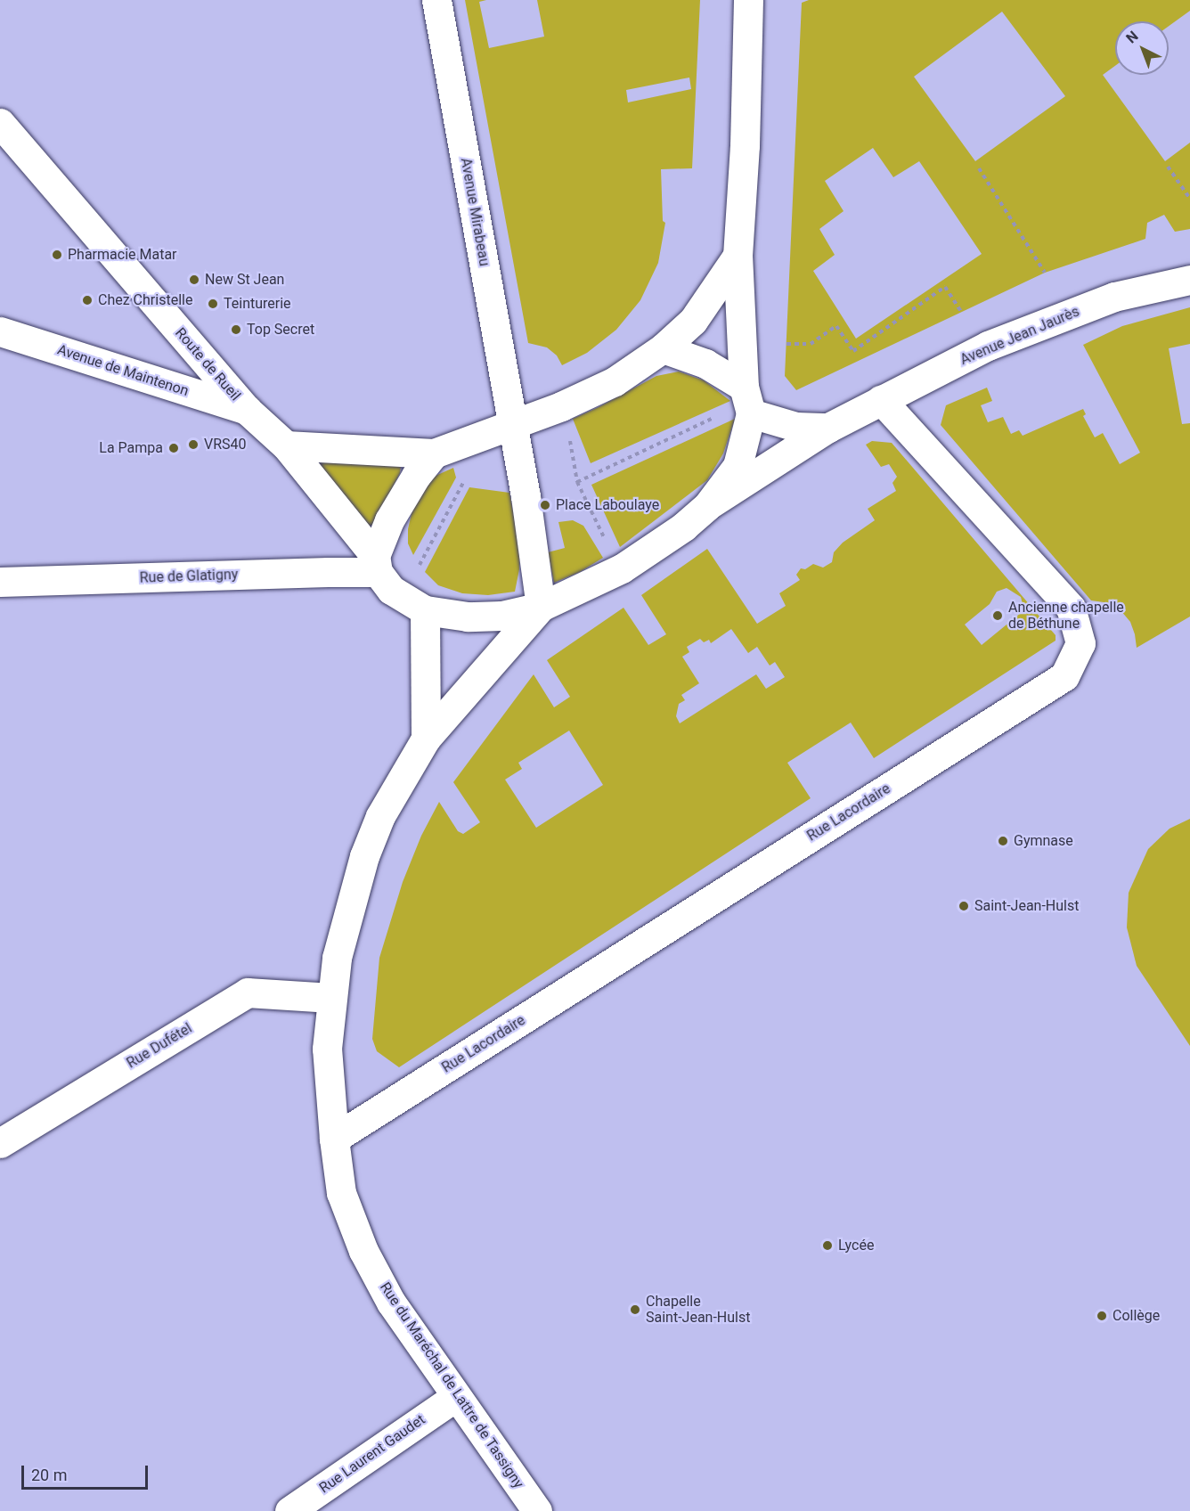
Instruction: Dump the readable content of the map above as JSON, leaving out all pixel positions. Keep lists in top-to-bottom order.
{
  "streets": {
    "street": [
      "Avenue Mirabeau",
      "Avenue Jean Jaurès",
      "Route de Rueil",
      "Avenue de Maintenon",
      "Rue de Glatigny",
      "Rue Lacordaire",
      "Rue Dufétel",
      "Rue du Maréchal de Lattre de Tassigny",
      "Rue Laurent Gaudet"
    ]
  },
  "crossings": [
    ["Avenue Mirabeau", "Rue du Maréchal de Lattre de Tassigny"],
    ["Avenue Jean Jaurès", "Rue Lacordaire"],
    ["Route de Rueil", "Avenue de Maintenon"],
    ["Route de Rueil", "Rue de Glatigny"],
    ["Rue Lacordaire", "Rue du Maréchal de Lattre de Tassigny"],
    ["Rue Dufétel", "Rue du Maréchal de Lattre de Tassigny"],
    ["Rue du Maréchal de Lattre de Tassigny", "Rue Laurent Gaudet"]
  ],
  "places": [
    "Pharmacie Matar",
    "New St Jean",
    "Chez Christelle",
    "Teinturerie",
    "Top Secret",
    "VRS40",
    "La Pampa",
    "Place Laboulaye",
    "Ancienne chapelle de Béthune",
    "Gymnase",
    "Saint-Jean-Hulst",
    "Lycée",
    "Chapelle Saint-Jean-Hulst",
    "Collège"
  ],
  "scale_bar": "20 m",
  "north": "top left"
}
